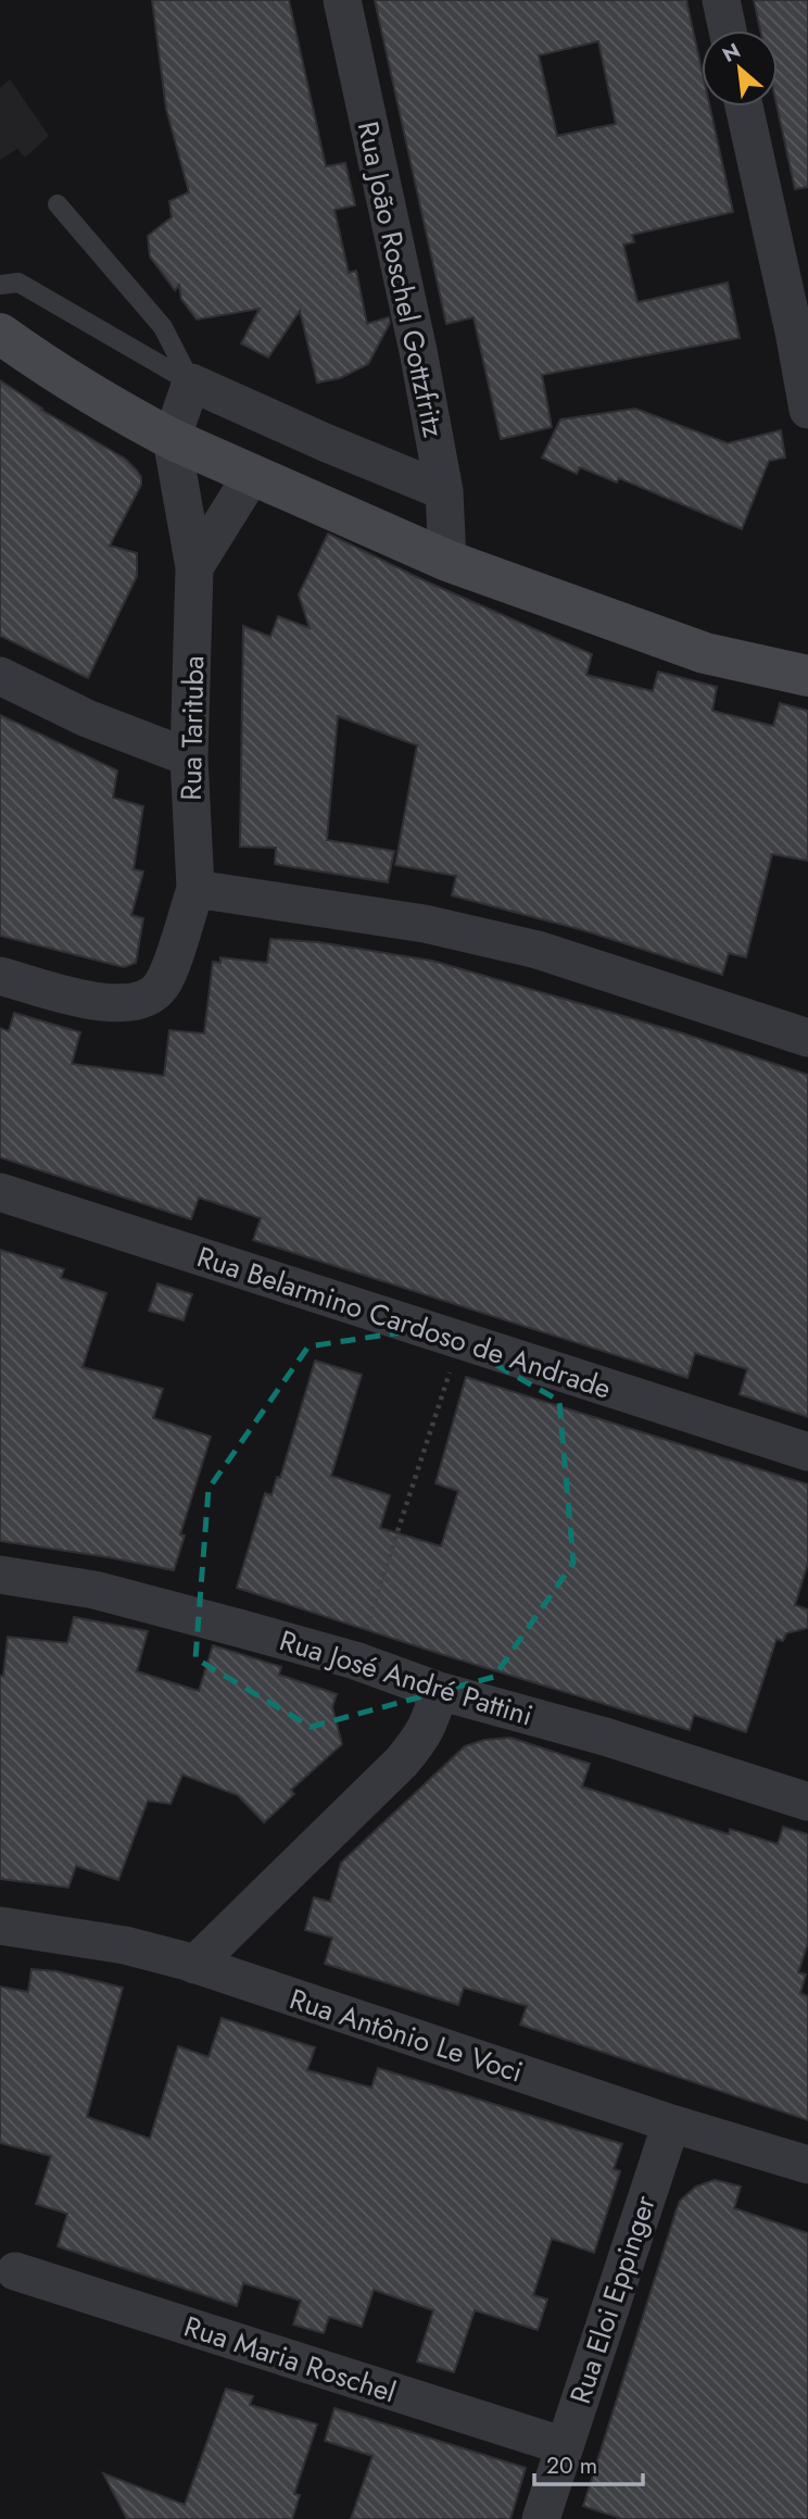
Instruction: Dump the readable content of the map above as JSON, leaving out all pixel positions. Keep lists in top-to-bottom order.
{
  "streets": {
    "street": [
      "Rua João Roschel Gottzfritz",
      "Rua Tarituba",
      "Rua Belarmino Cardoso de Andrade",
      "Rua José André Pattini",
      "Rua Antônio Le Voci",
      "Rua Eloi Eppinger",
      "Rua Maria Roschel"
    ]
  },
  "crossings": [
    ["Rua Antônio Le Voci", "Rua Eloi Eppinger"],
    ["Rua Eloi Eppinger", "Rua Maria Roschel"]
  ],
  "scale_bar": "20 m",
  "north": "top left"
}
